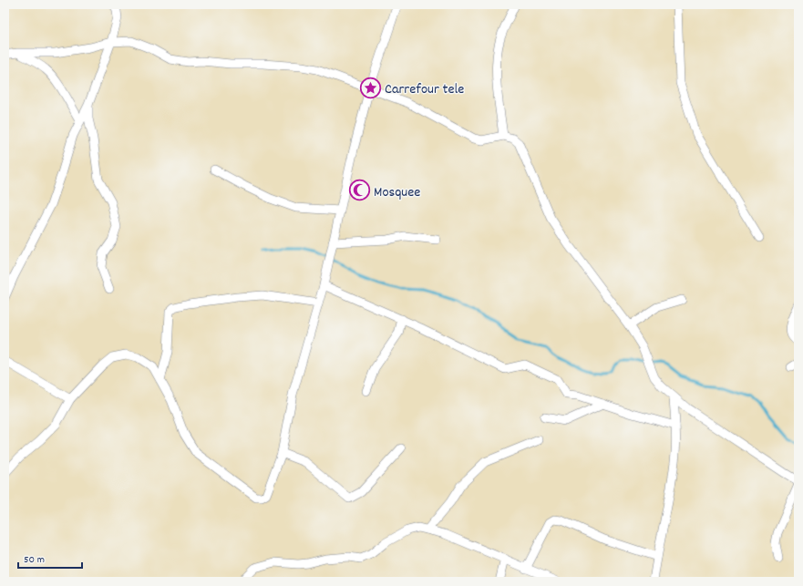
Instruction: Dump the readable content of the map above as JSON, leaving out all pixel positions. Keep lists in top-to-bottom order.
{
  "places": {
    "place": ["Carrefour tele"],
    "mosque": ["Mosquee"]
  },
  "scale_bar": "50 m"
}
